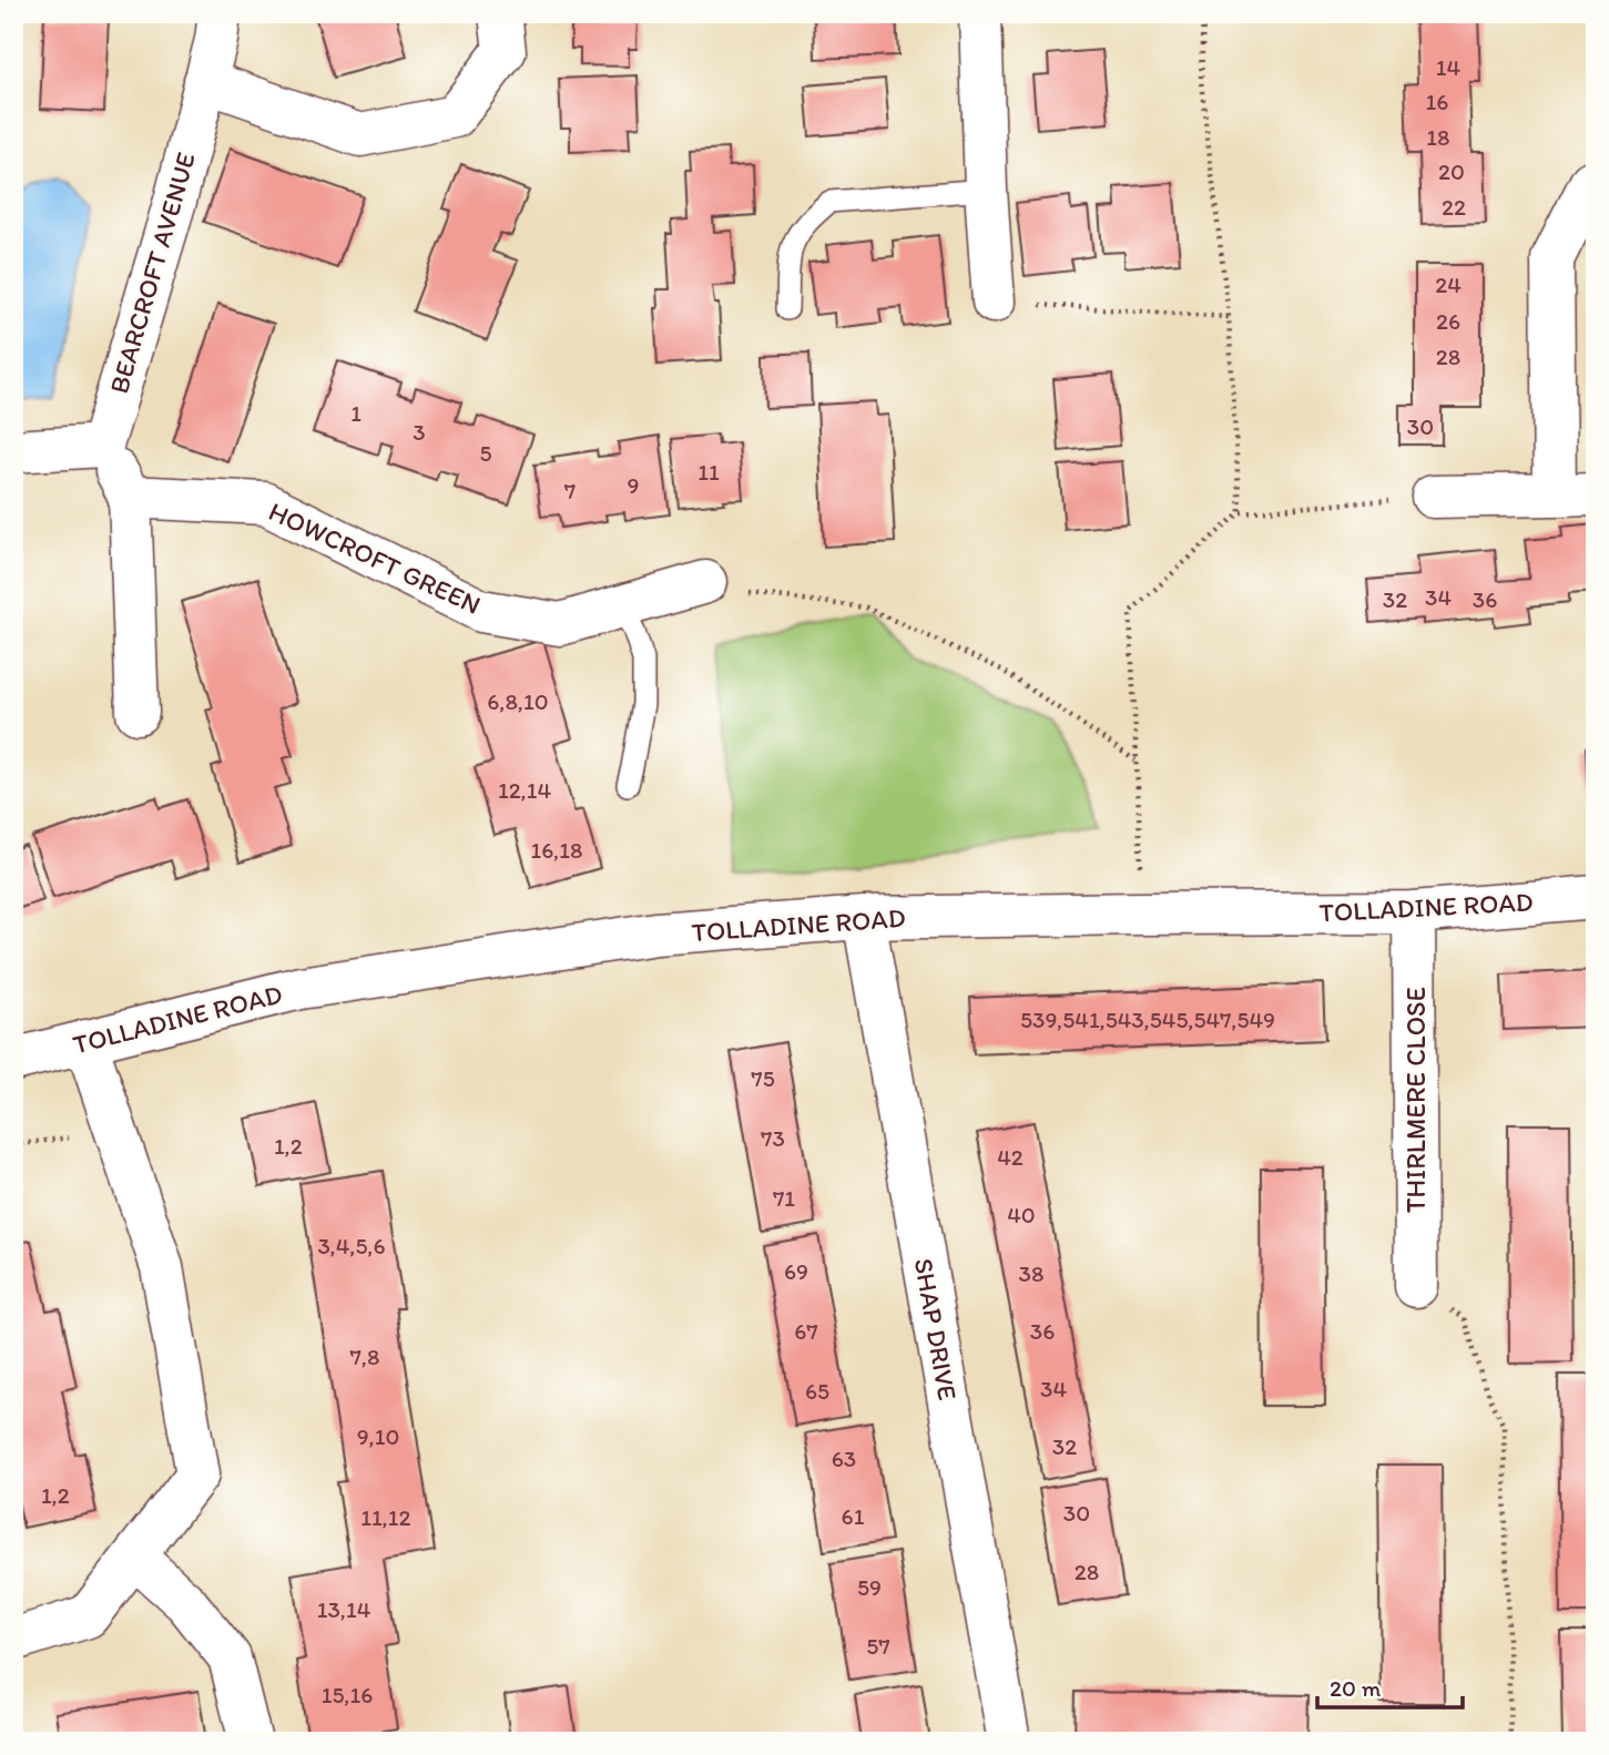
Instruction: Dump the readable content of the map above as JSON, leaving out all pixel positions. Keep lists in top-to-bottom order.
{
  "streets": {
    "street": [
      "BEARCROFT AVENUE",
      "HOWCROFT GREEN",
      "TOLLADINE ROAD",
      "THIRLMERE CLOSE",
      "SHAP DRIVE"
    ]
  },
  "crossings": [
    ["TOLLADINE ROAD", "THIRLMERE CLOSE"],
    ["TOLLADINE ROAD", "SHAP DRIVE"]
  ],
  "house_numbers": [
    "14",
    "16",
    "18",
    "20",
    "22",
    "24",
    "26",
    "28",
    "1",
    "30",
    "3",
    "5",
    "11",
    "9",
    "7",
    "34",
    "32",
    "36",
    "6,8,10",
    "12,14",
    "16,18",
    "539,541,543,545,547,549",
    "75",
    "73",
    "1,2",
    "42",
    "71",
    "40",
    "3,4,5,6",
    "69",
    "38",
    "67",
    "36",
    "7,8",
    "34",
    "65",
    "9,10",
    "32",
    "63",
    "1,2",
    "30",
    "61",
    "11,12",
    "28",
    "59",
    "13,14",
    "57",
    "15,16"
  ],
  "scale_bar": "20 m"
}
